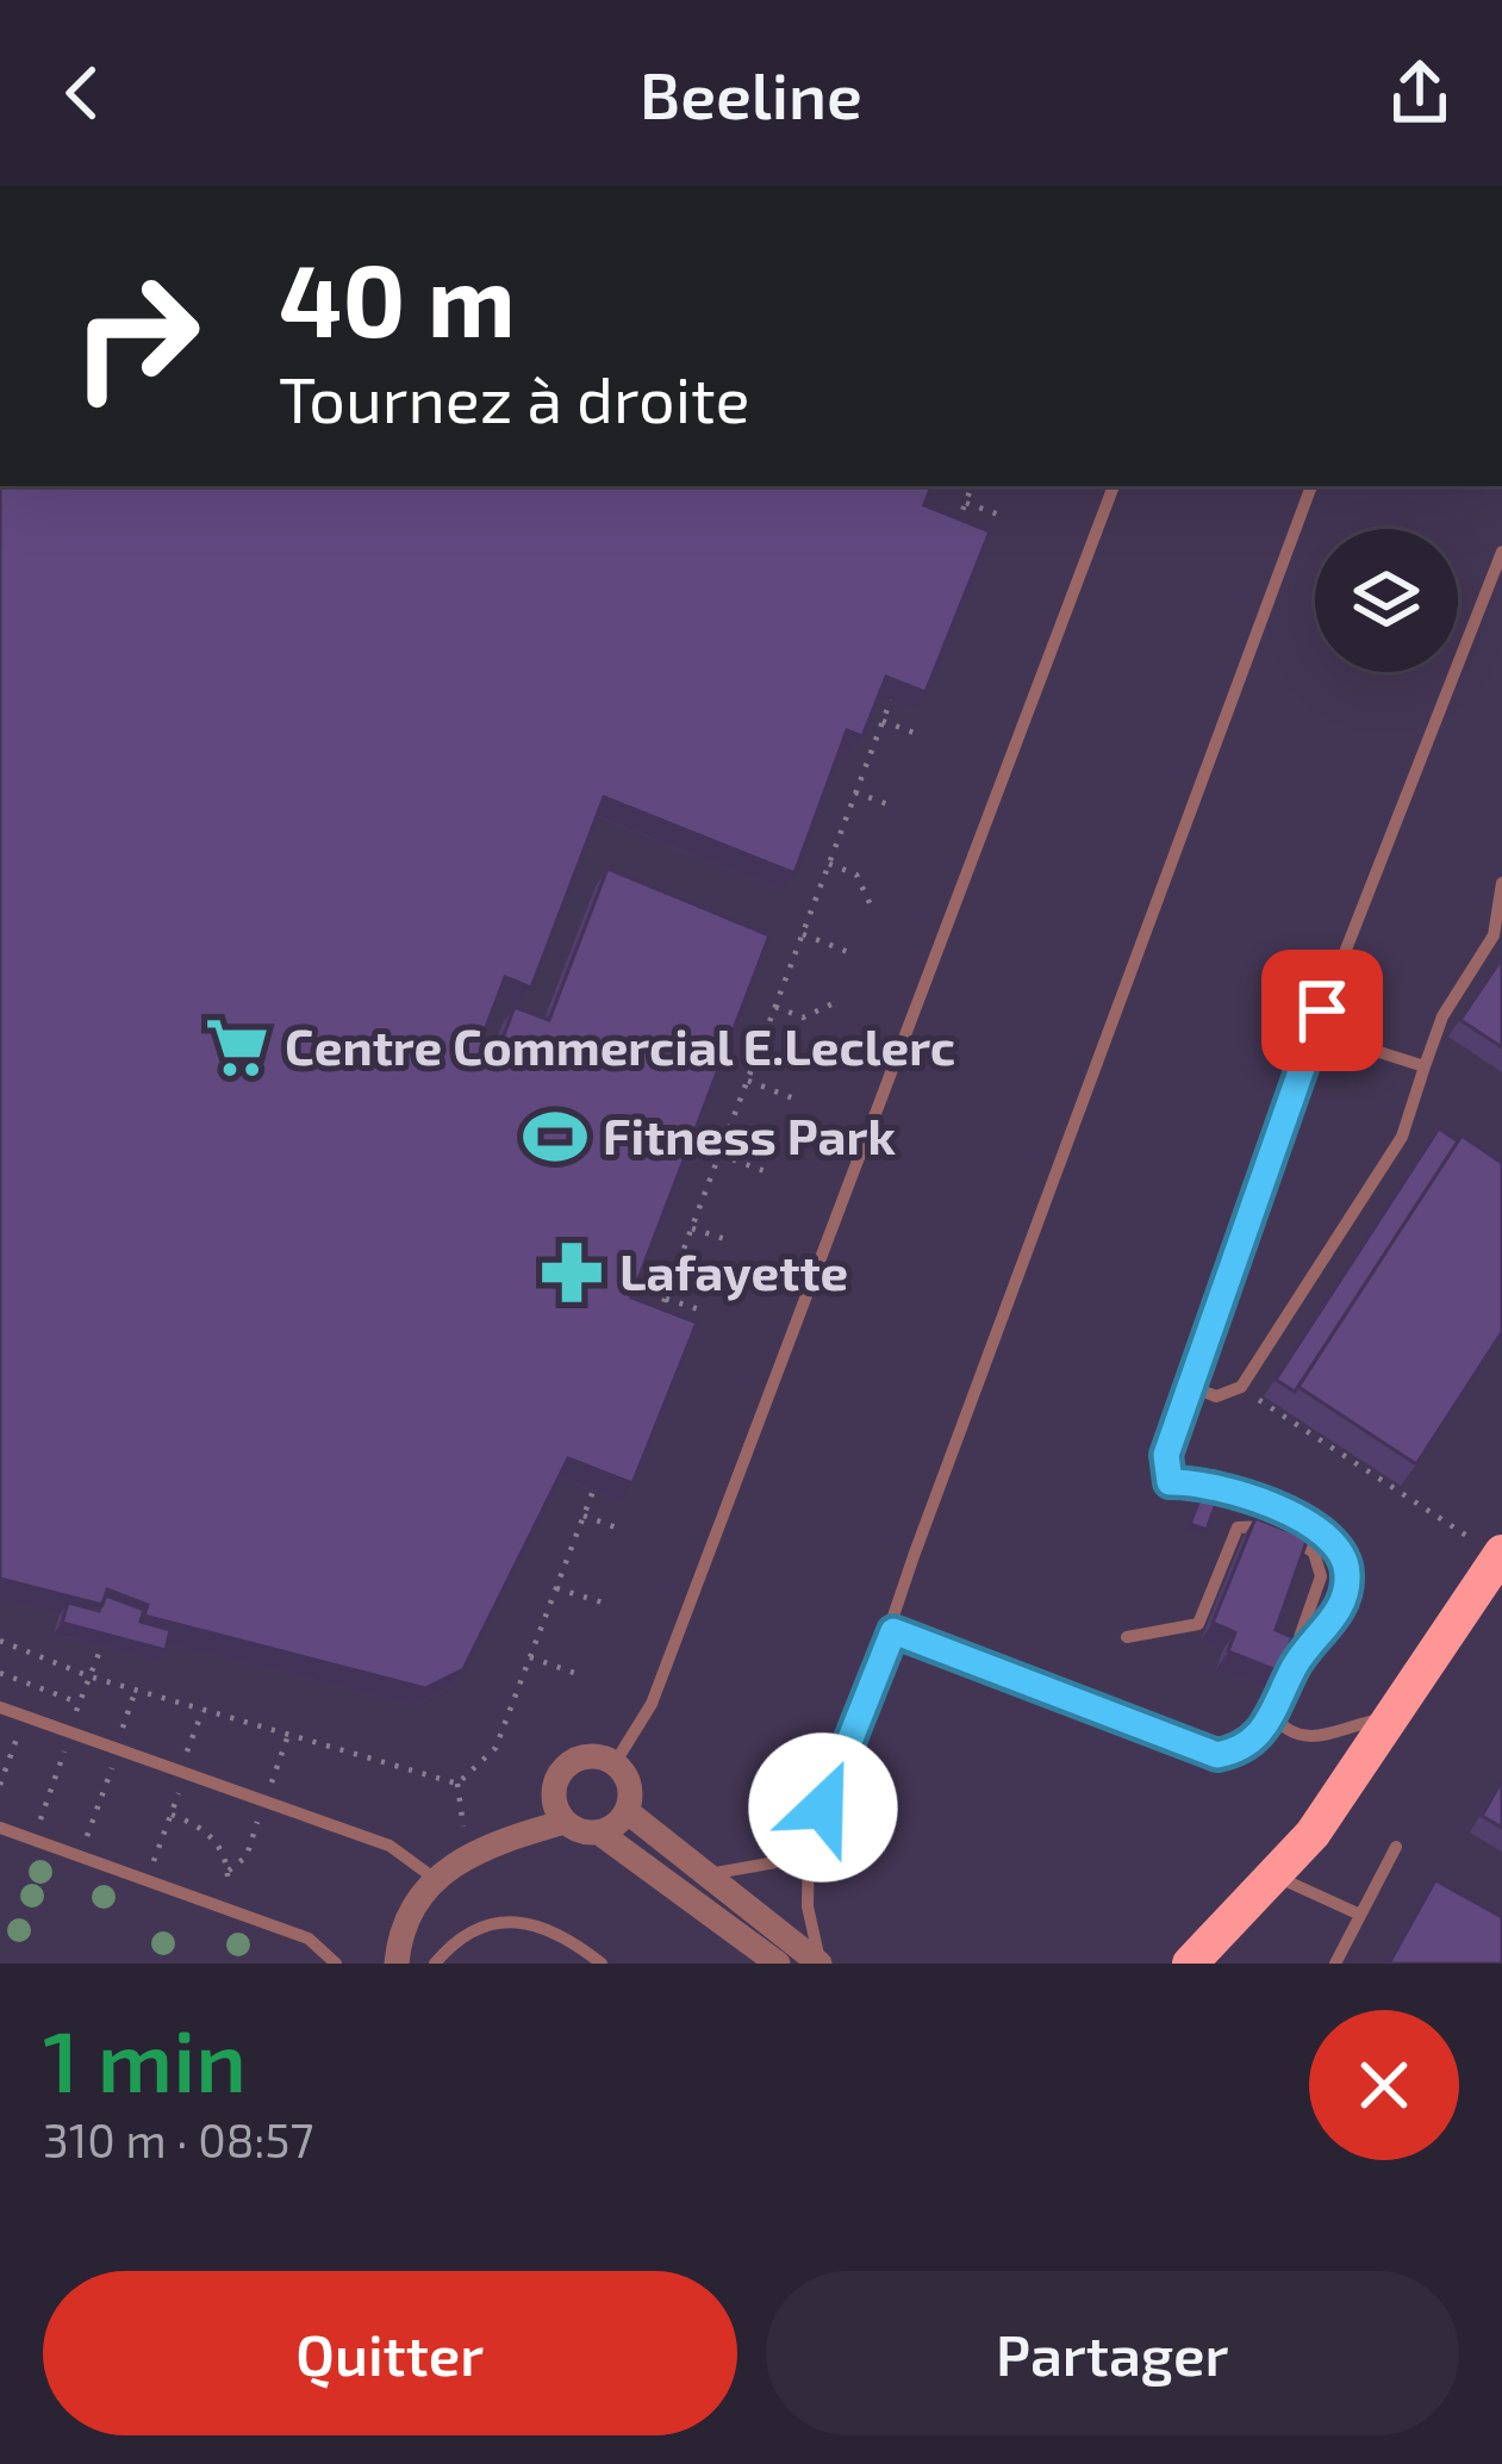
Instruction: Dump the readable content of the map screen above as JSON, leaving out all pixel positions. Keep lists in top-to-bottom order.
{
  "places": {
    "supermarket": ["Centre Commercial E.Leclerc"],
    "sports": ["Fitness Park"],
    "pharmacy": ["Lafayette"]
  },
  "page": {
    "header": "Beeline",
    "turn": ["40 m", "Tournez à droite"],
    "heading": ["1 min", "310 m · 08:57"],
    "buttons": ["Quitter", "Partager"]
  }
}
